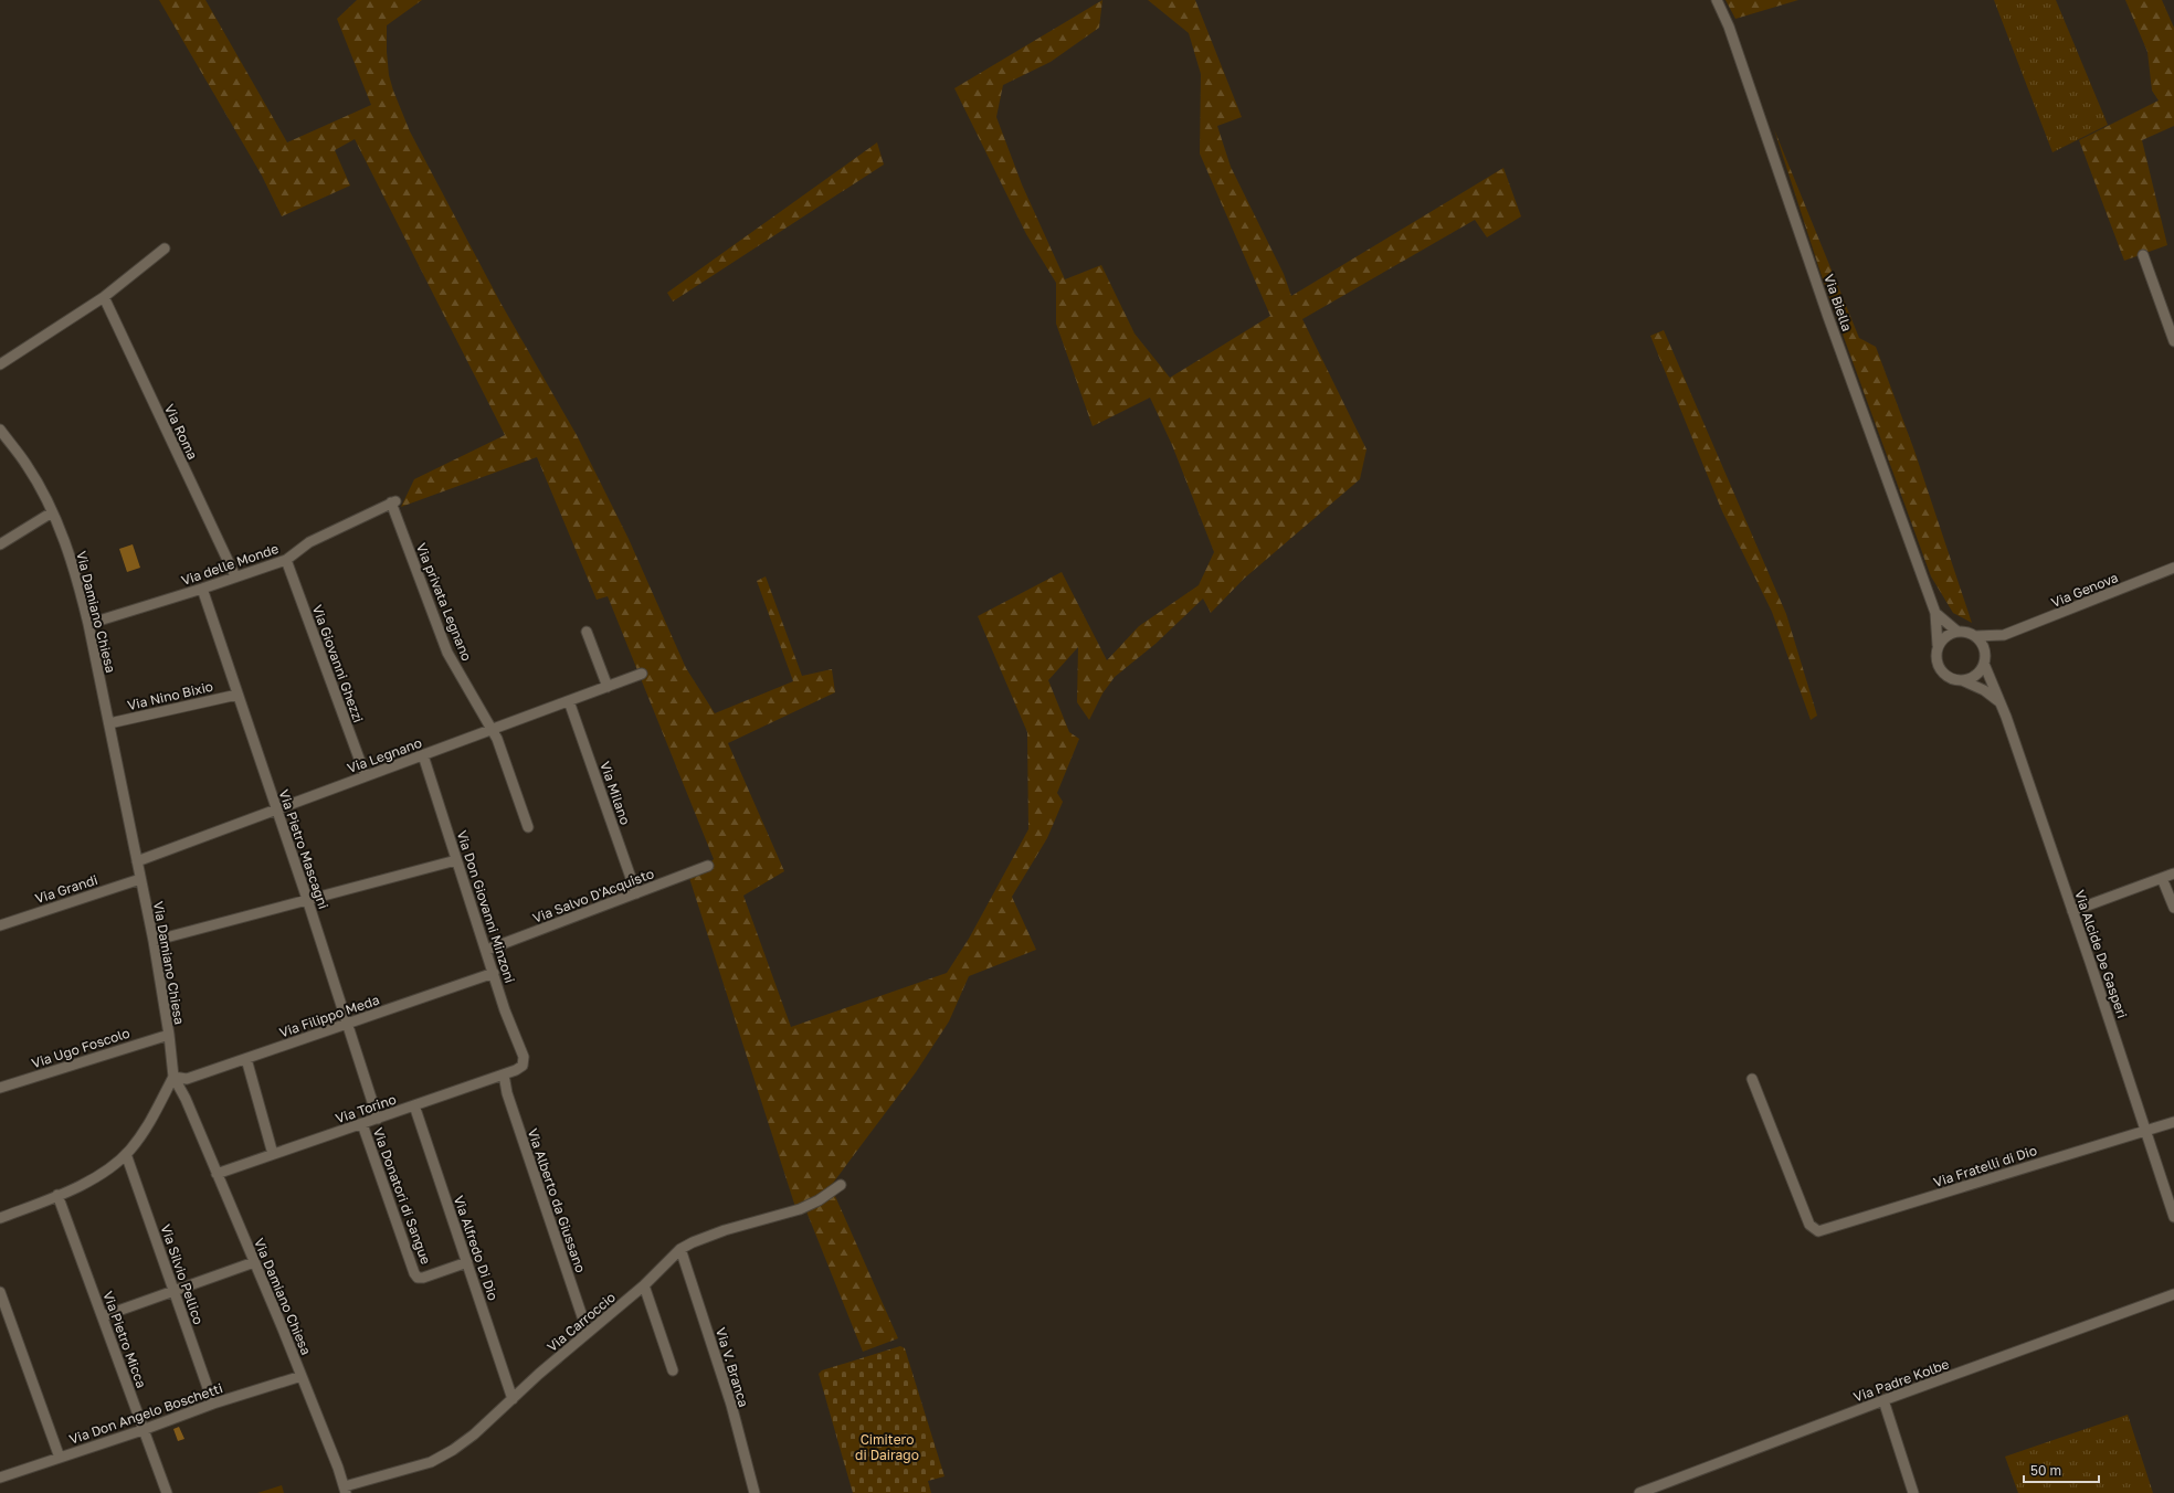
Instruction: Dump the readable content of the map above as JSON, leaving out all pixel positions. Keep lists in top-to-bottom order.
{
  "streets": {
    "street": [
      "Via Biella",
      "Via Roma",
      "Via delle Monde",
      "Via Genova",
      "Via privata Legnano",
      "Via Damiano Chiesa",
      "Via Giovanni Ghezzi",
      "Via Nino Bixio",
      "Via Legnano",
      "Via Milano",
      "Via Pietro Mascagni",
      "Via Grandi",
      "Via Salvo D'Acquisto",
      "Via Don Giovanni Minzoni",
      "Via Alcide De Gasperi",
      "Via Filippo Meda",
      "Via Ugo Foscolo",
      "Via Torino",
      "Via Fratelli di Dio",
      "Via Donatori di Sangue",
      "Via Alberto da Giussano",
      "Via Alfredo Di Dio",
      "Via Silvio Pellico",
      "Via Carroccio",
      "Via Pietro Micca",
      "Via V. Branca",
      "Via Padre Kolbe",
      "Via Don Angelo Boschetti"
    ]
  },
  "crossings": [
    ["Via Biella", "Via Genova"],
    ["Via Biella", "Via Alcide De Gasperi"],
    ["Via Roma", "Via delle Monde"],
    ["Via delle Monde", "Via privata Legnano"],
    ["Via delle Monde", "Via Damiano Chiesa"],
    ["Via delle Monde", "Via Giovanni Ghezzi"],
    ["Via delle Monde", "Via Pietro Mascagni"],
    ["Via Genova", "Via Alcide De Gasperi"],
    ["Via privata Legnano", "Via Legnano"],
    ["Via Damiano Chiesa", "Via Nino Bixio"],
    ["Via Damiano Chiesa", "Via Legnano"],
    ["Via Damiano Chiesa", "Via Grandi"],
    ["Via Damiano Chiesa", "Via Filippo Meda"],
    ["Via Damiano Chiesa", "Via Ugo Foscolo"],
    ["Via Damiano Chiesa", "Via Torino"],
    ["Via Damiano Chiesa", "Via Carroccio"],
    ["Via Damiano Chiesa", "Via Don Angelo Boschetti"],
    ["Via Giovanni Ghezzi", "Via Legnano"],
    ["Via Nino Bixio", "Via Pietro Mascagni"],
    ["Via Legnano", "Via Milano"],
    ["Via Legnano", "Via Pietro Mascagni"],
    ["Via Legnano", "Via Don Giovanni Minzoni"],
    ["Via Milano", "Via Salvo D'Acquisto"],
    ["Via Pietro Mascagni", "Via Filippo Meda"],
    ["Via Pietro Mascagni", "Via Torino"],
    ["Via Salvo D'Acquisto", "Via Don Giovanni Minzoni"],
    ["Via Don Giovanni Minzoni", "Via Filippo Meda"],
    ["Via Don Giovanni Minzoni", "Via Torino"],
    ["Via Alcide De Gasperi", "Via Fratelli di Dio"],
    ["Via Torino", "Via Donatori di Sangue"],
    ["Via Torino", "Via Alberto da Giussano"],
    ["Via Torino", "Via Alfredo Di Dio"],
    ["Via Donatori di Sangue", "Via Alfredo Di Dio"],
    ["Via Alberto da Giussano", "Via Carroccio"],
    ["Via Alfredo Di Dio", "Via Carroccio"],
    ["Via Silvio Pellico", "Via Don Angelo Boschetti"],
    ["Via Carroccio", "Via V. Branca"],
    ["Via Pietro Micca", "Via Don Angelo Boschetti"]
  ],
  "parks": ["Cimitero di Dairago"],
  "scale_bar": "50 m"
}
